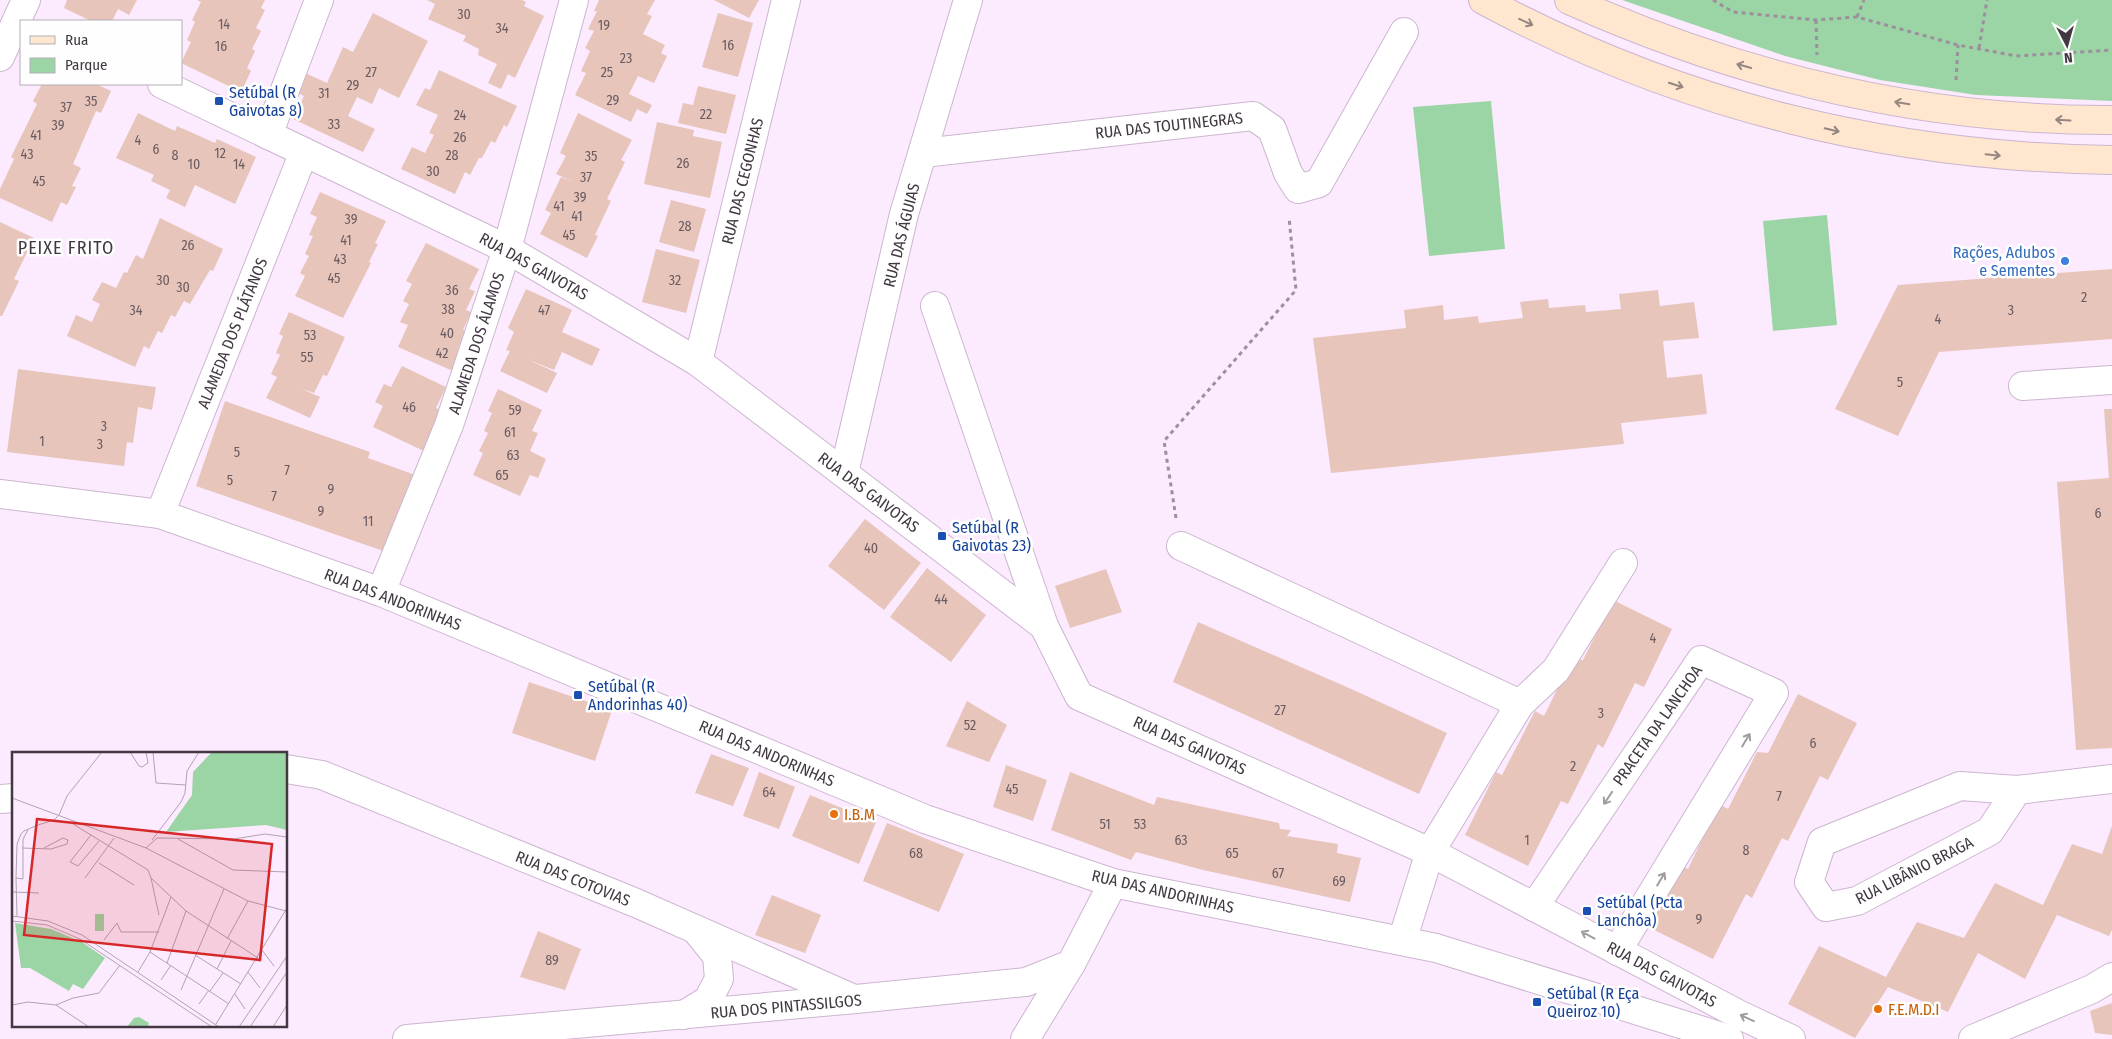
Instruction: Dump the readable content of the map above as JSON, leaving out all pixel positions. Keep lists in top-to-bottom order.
{
  "streets": {
    "street": [
      "RUA DAS TOUTINEGRAS",
      "RUA DAS CEGONHAS",
      "RUA DAS ÁGUIAS",
      "RUA DAS GAIVOTAS",
      "ALAMEDA DOS PLÁTANOS",
      "ALAMEDA DOS ÁLAMOS",
      "RUA DAS ANDORINHAS",
      "PRACETA DA LANCHOA",
      "RUA LIBÂNIO BRAGA",
      "RUA DAS COTOVIAS",
      "RUA DOS PINTASSILGOS"
    ]
  },
  "crossings": [
    ["RUA DAS TOUTINEGRAS", "RUA DAS ÁGUIAS"],
    ["RUA DAS CEGONHAS", "RUA DAS GAIVOTAS"],
    ["RUA DAS ÁGUIAS", "RUA DAS GAIVOTAS"],
    ["RUA DAS GAIVOTAS", "ALAMEDA DOS PLÁTANOS"],
    ["RUA DAS GAIVOTAS", "ALAMEDA DOS ÁLAMOS"],
    ["RUA DAS GAIVOTAS", "PRACETA DA LANCHOA"],
    ["ALAMEDA DOS PLÁTANOS", "RUA DAS ANDORINHAS"],
    ["ALAMEDA DOS ÁLAMOS", "RUA DAS ANDORINHAS"],
    ["RUA DAS COTOVIAS", "RUA DOS PINTASSILGOS"]
  ],
  "districts": ["PEIXE FRITO"],
  "places": {
    "transit": [
      "Setúbal (R Gaivotas 8)",
      "Setúbal (R Gaivotas 23)",
      "Setúbal (R Andorinhas 40)",
      "Setúbal (Pcta Lanchôa)",
      "Setúbal (R Eça Queiroz 10)"
    ],
    "other": ["Rações, Adubos e Sementes", "I.B.M", "F.E.M.D.I"]
  },
  "house_numbers": [
    "30",
    "14",
    "19",
    "34",
    "16",
    "16",
    "23",
    "27",
    "25",
    "29",
    "31",
    "29",
    "35",
    "37",
    "22",
    "24",
    "33",
    "39",
    "41",
    "26",
    "4",
    "6",
    "12",
    "43",
    "8",
    "28",
    "35",
    "26",
    "10",
    "14",
    "30",
    "37",
    "45",
    "39",
    "41",
    "41",
    "39",
    "28",
    "45",
    "41",
    "26",
    "43",
    "45",
    "30",
    "32",
    "30",
    "36",
    "2",
    "38",
    "34",
    "47",
    "3",
    "4",
    "40",
    "53",
    "42",
    "55",
    "5",
    "46",
    "59",
    "3",
    "61",
    "1",
    "3",
    "5",
    "63",
    "7",
    "65",
    "5",
    "9",
    "7",
    "9",
    "6",
    "11",
    "40",
    "44",
    "4",
    "27",
    "3",
    "52",
    "6",
    "2",
    "45",
    "64",
    "7",
    "51",
    "53",
    "63",
    "1",
    "8",
    "68",
    "65",
    "67",
    "69",
    "9",
    "89"
  ],
  "legend": ["Rua", "Parque"],
  "north": "bottom"
}
